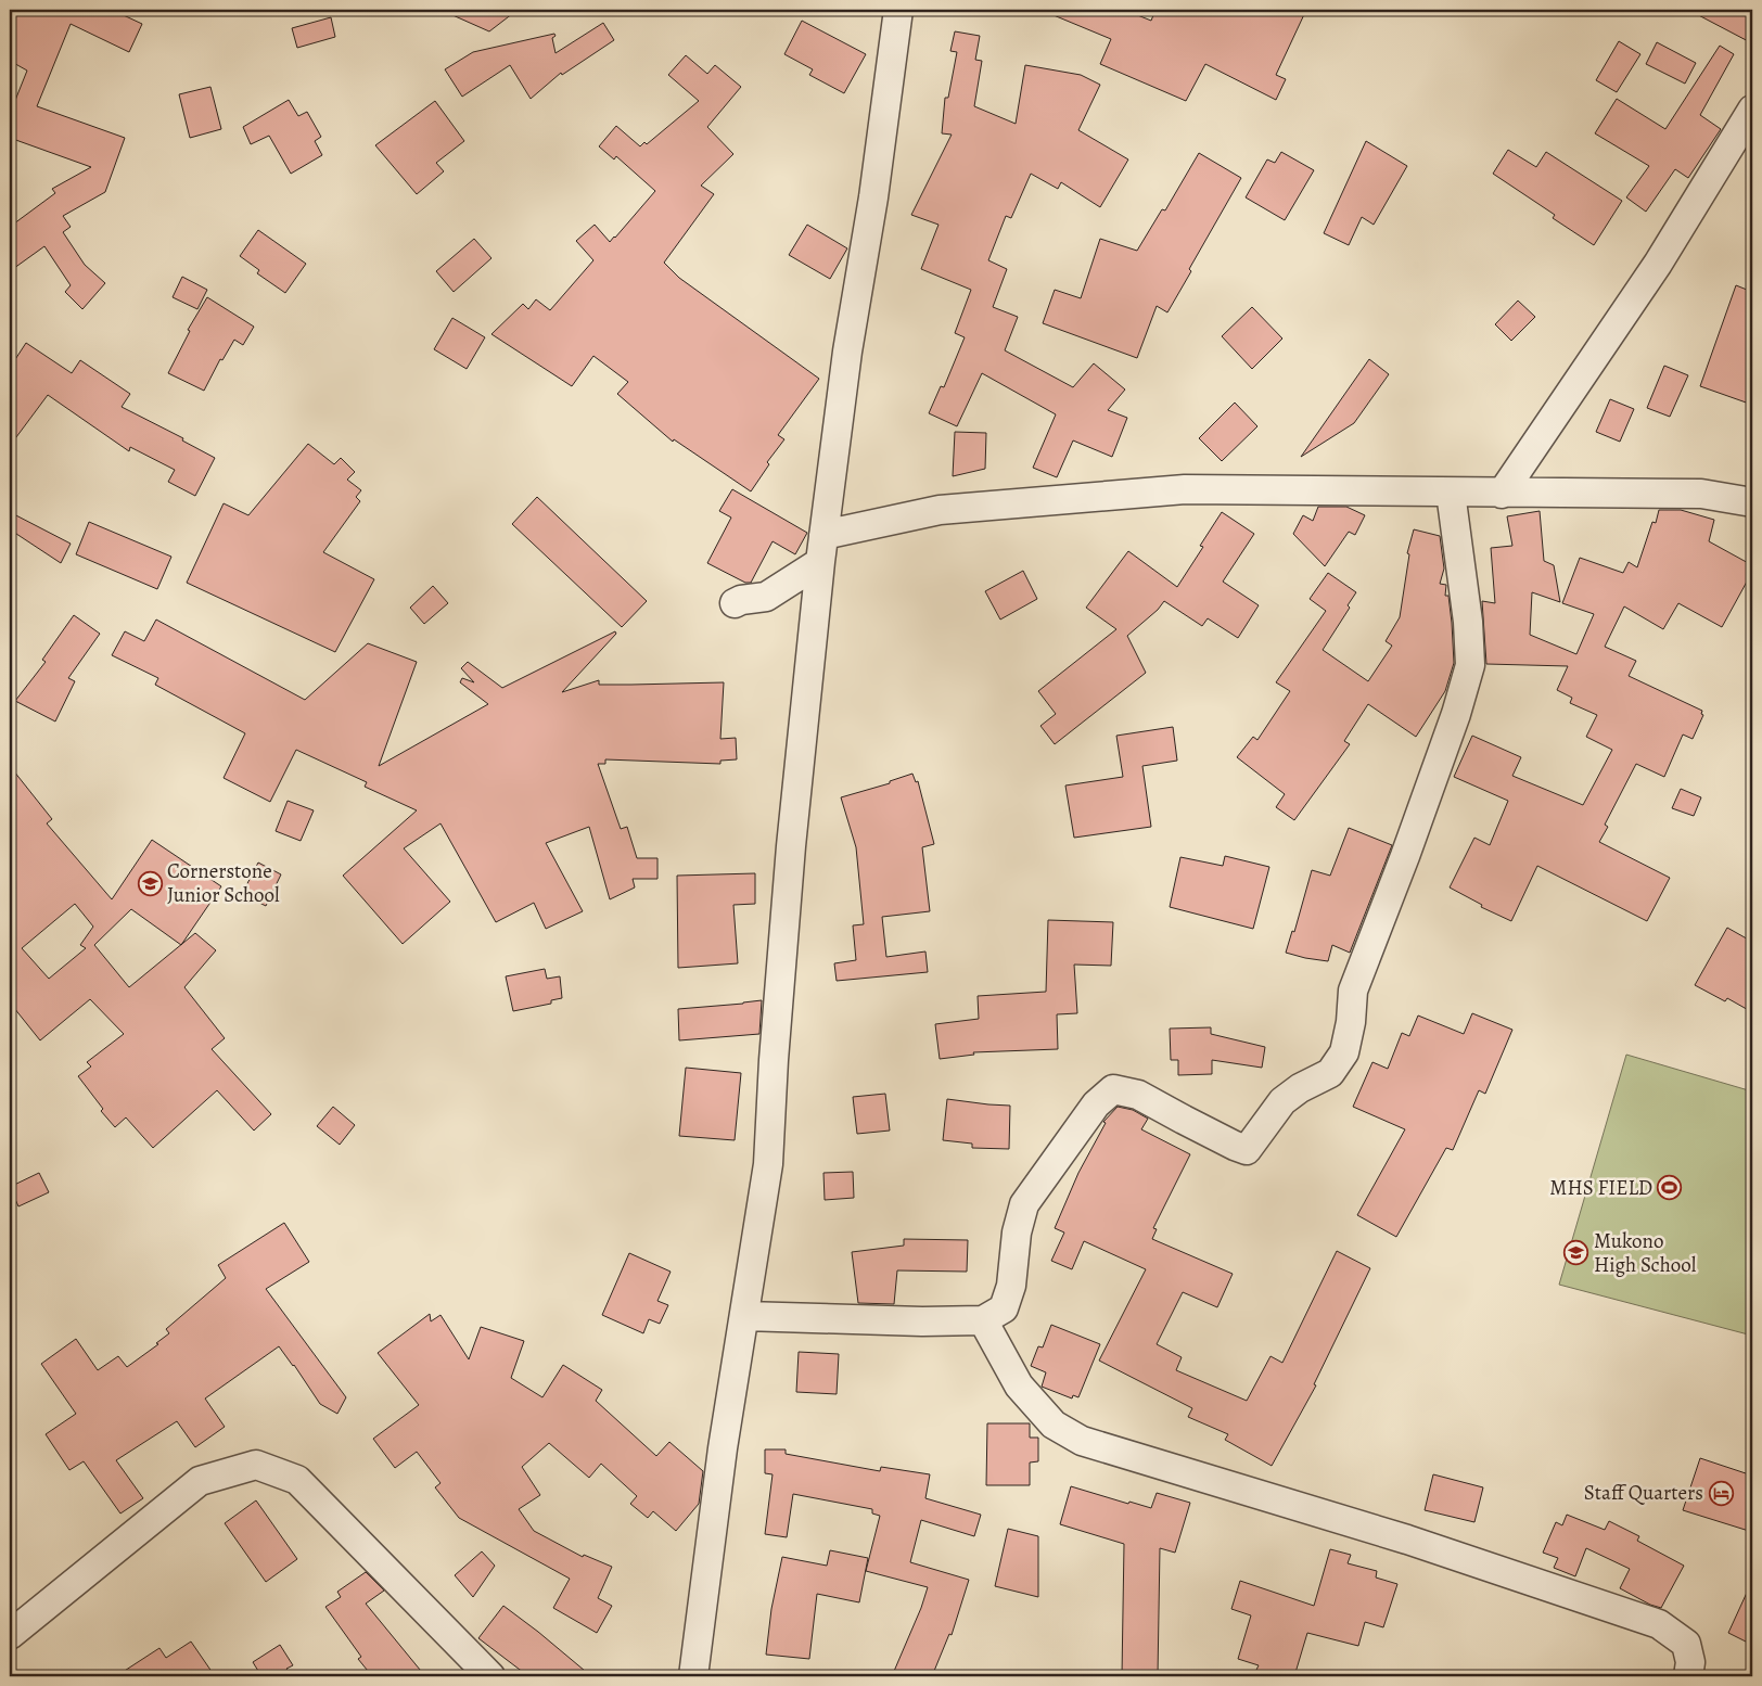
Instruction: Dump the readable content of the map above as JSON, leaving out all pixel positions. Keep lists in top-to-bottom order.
{
  "places": {
    "school or university": ["Cornerstone Junior School", "Mukono High School"],
    "sports": ["MHS FIELD"],
    "hotel": ["Staff Quarters"]
  }
}
